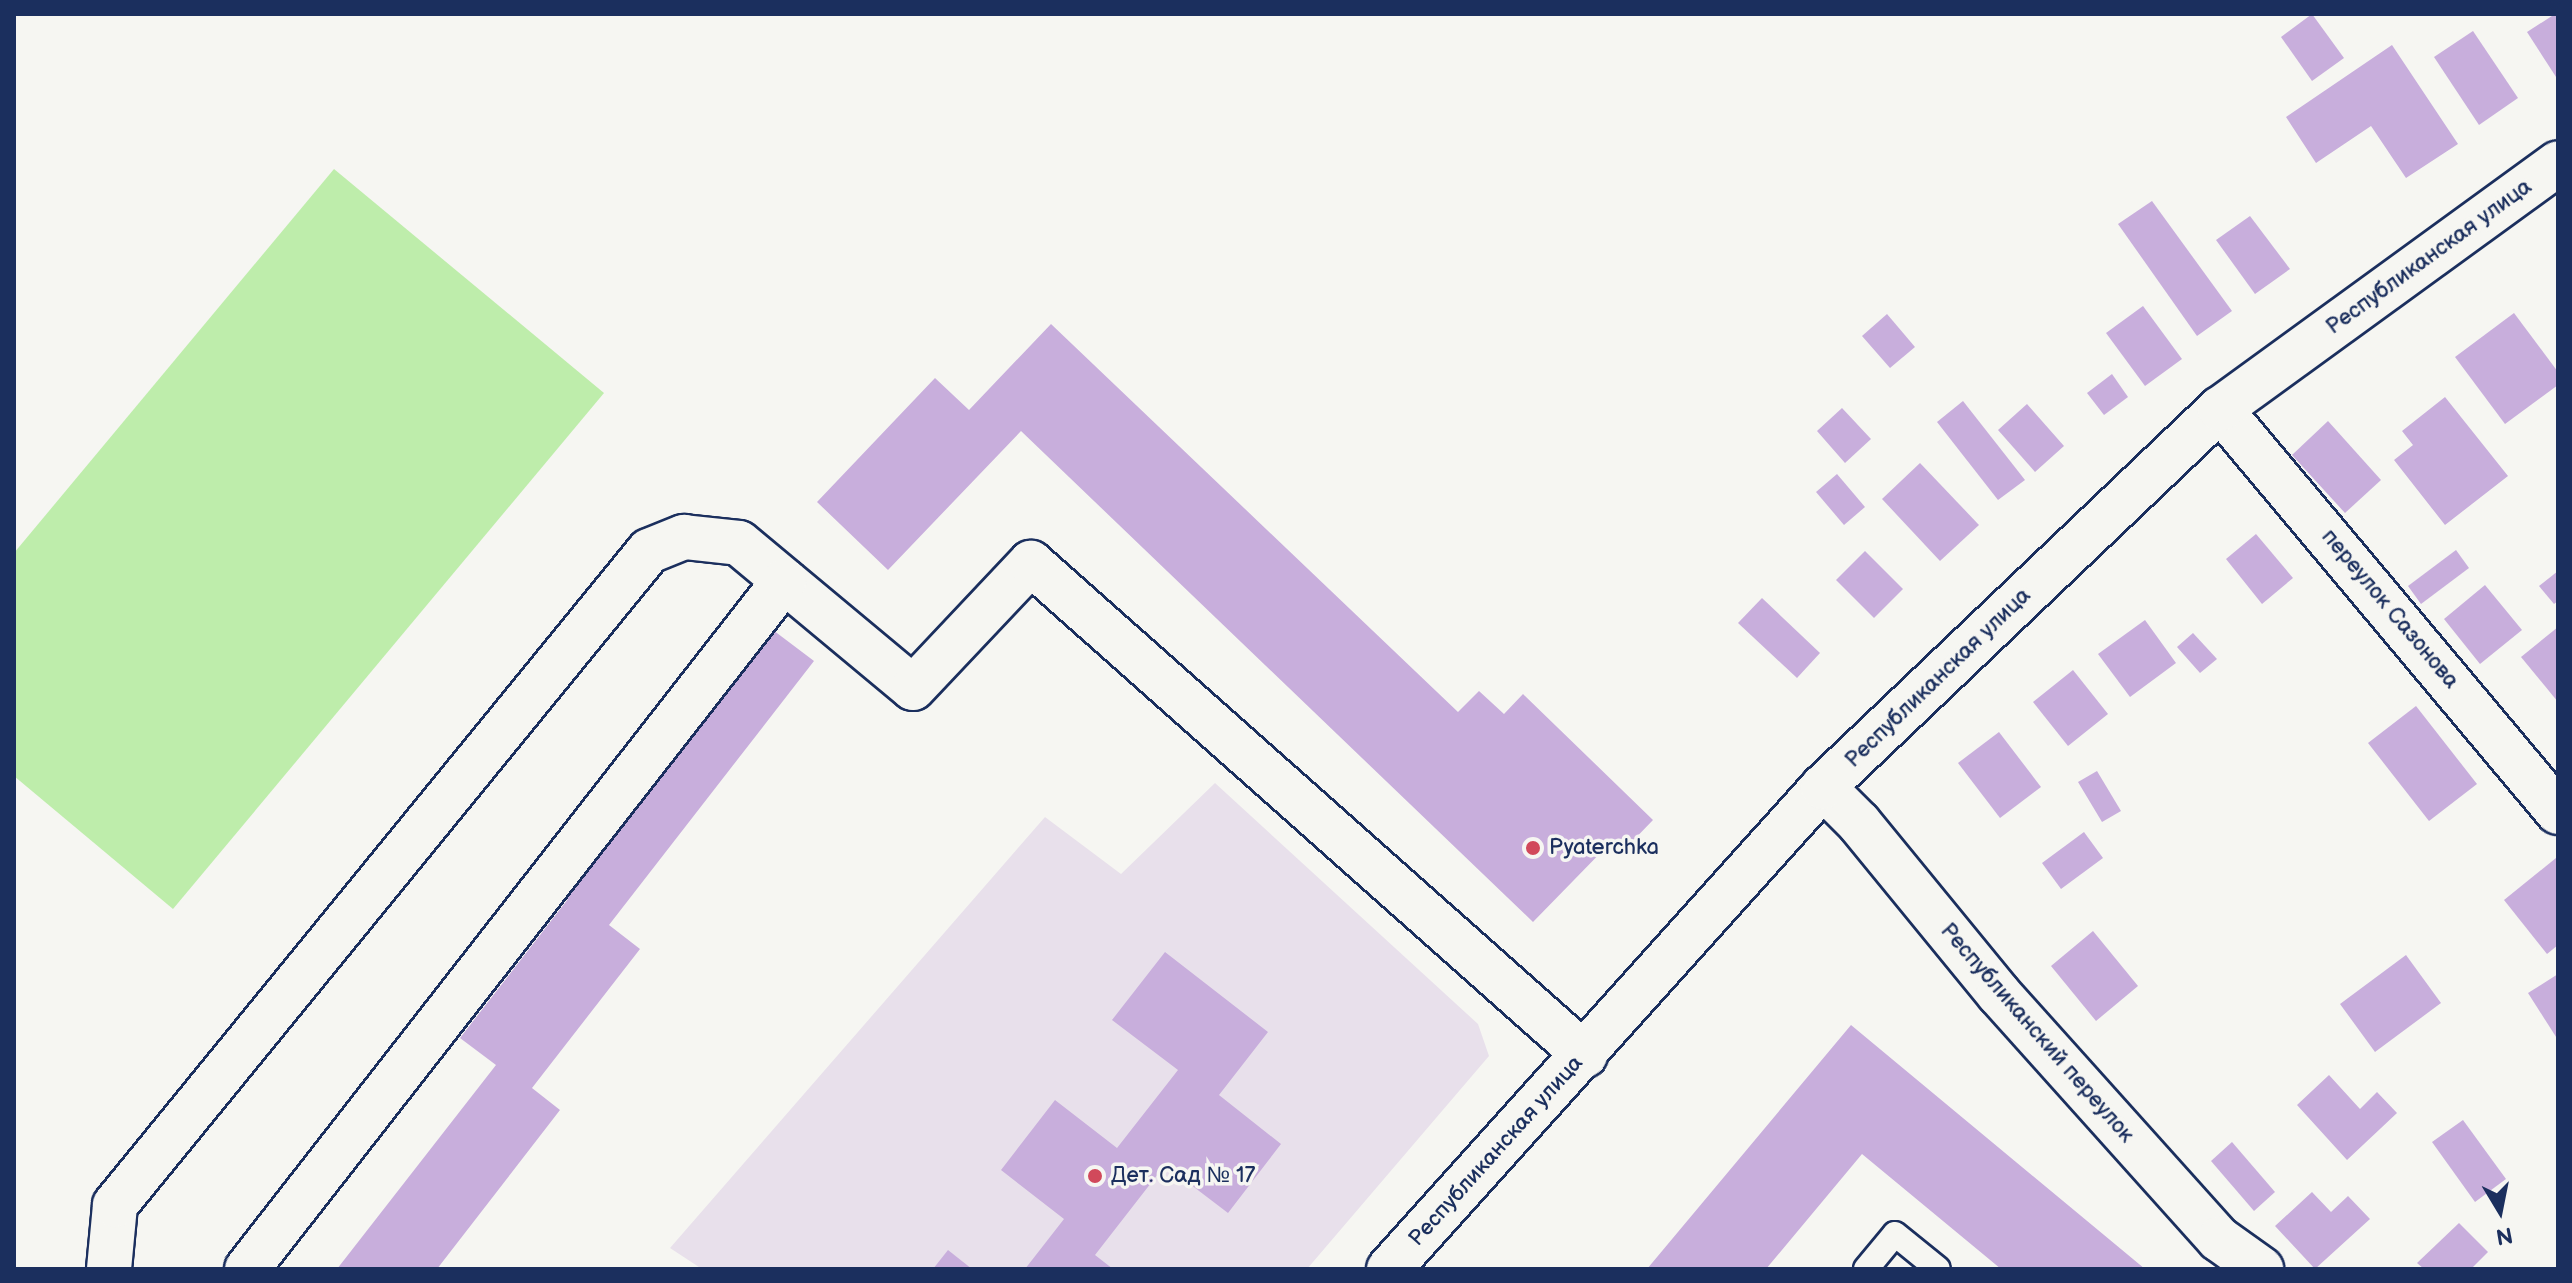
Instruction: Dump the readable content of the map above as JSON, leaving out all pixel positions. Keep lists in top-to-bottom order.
{
  "streets": {
    "street": ["Республиканская улица", "переулок Сазонова", "Республиканский переулок"]
  },
  "crossings": [
    ["Республиканская улица", "переулок Сазонова"],
    ["Республиканская улица", "Республиканский переулок"]
  ],
  "places": ["Pyaterchka", "Дет. Сад № 17"],
  "north": "bottom"
}
